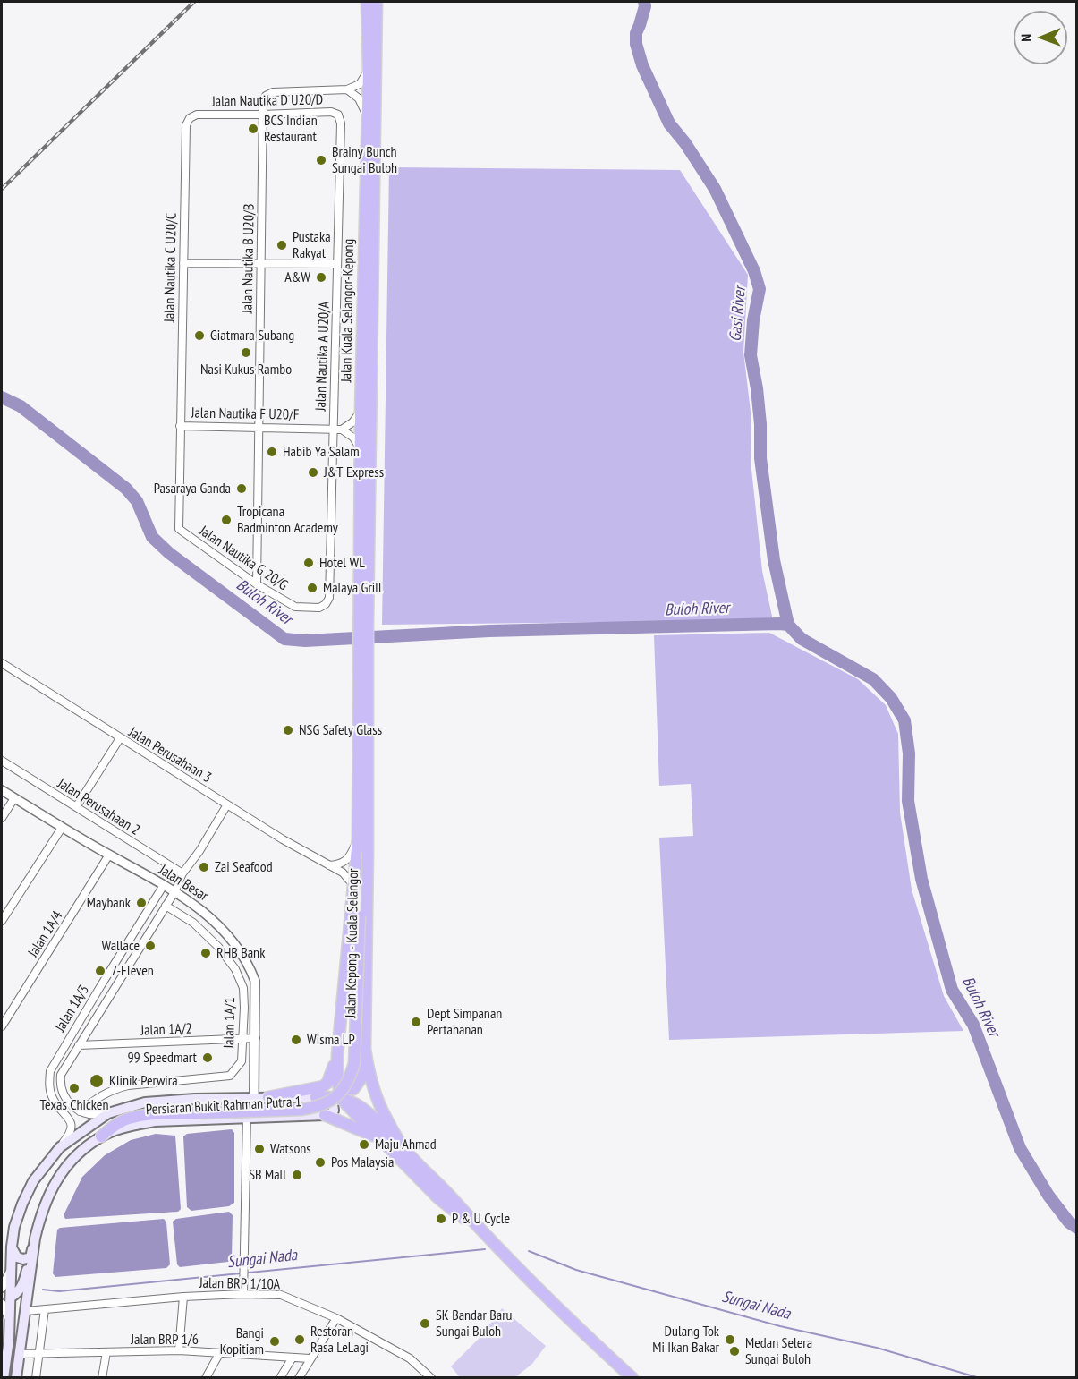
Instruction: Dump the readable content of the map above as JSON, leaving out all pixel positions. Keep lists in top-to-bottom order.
{
  "streets": {
    "highway": ["Jalan Kuala Selangor-Kepong", "Jalan Kepong - Kuala Selangor"],
    "main road": ["Persiaran Bukit Rahman Putra 1"],
    "street": [
      "Jalan Nautika D U20/D",
      "Jalan Nautika B U20/B",
      "Jalan Nautika C U20/C",
      "Jalan Nautika A U20/A",
      "Jalan Nautika F U20/F",
      "Jalan Nautika G 20/G",
      "Jalan Perusahaan 3",
      "Jalan Perusahaan 2",
      "Jalan Besar",
      "Jalan 1A/4",
      "Jalan 1A/3",
      "Jalan 1A/1",
      "Jalan 1A/2",
      "Jalan BRP 1/10A",
      "Jalan BRP 1/6"
    ]
  },
  "crossings": [
    ["Jalan Nautika D U20/D", "Jalan Nautika B U20/B"],
    ["Jalan Nautika D U20/D", "Jalan Nautika C U20/C"],
    ["Jalan Nautika D U20/D", "Jalan Nautika A U20/A"],
    ["Jalan Nautika B U20/B", "Jalan Nautika F U20/F"],
    ["Jalan Nautika B U20/B", "Jalan Nautika G 20/G"],
    ["Jalan Nautika C U20/C", "Jalan Nautika F U20/F"],
    ["Jalan Nautika C U20/C", "Jalan Nautika G 20/G"],
    ["Jalan Kuala Selangor-Kepong", "Jalan Kepong - Kuala Selangor"],
    ["Jalan Nautika A U20/A", "Jalan Nautika F U20/F"],
    ["Jalan Nautika A U20/A", "Jalan Nautika G 20/G"],
    ["Jalan Nautika F U20/F", "Jalan Nautika G 20/G"],
    ["Jalan Perusahaan 3", "Jalan Kepong - Kuala Selangor"],
    ["Jalan Perusahaan 3", "Jalan 1A/3"],
    ["Jalan Perusahaan 2", "Jalan 1A/3"],
    ["Jalan Besar", "Jalan 1A/4"],
    ["Jalan Besar", "Jalan 1A/3"],
    ["Jalan Besar", "Jalan 1A/2"],
    ["Jalan Besar", "Persiaran Bukit Rahman Putra 1"],
    ["Jalan 1A/3", "Jalan 1A/1"],
    ["Jalan 1A/3", "Jalan 1A/2"],
    ["Jalan 1A/3", "Persiaran Bukit Rahman Putra 1"],
    ["Jalan 1A/1", "Jalan 1A/2"],
    ["Persiaran Bukit Rahman Putra 1", "Jalan BRP 1/10A"],
    ["Persiaran Bukit Rahman Putra 1", "Jalan BRP 1/6"]
  ],
  "water": ["Gasi River", "Buloh River", "Sungai Nada"],
  "places": [
    "BCS Indian Restaurant",
    "Brainy Bunch Sungai Buloh",
    "Pustaka Rakyat",
    "A&W",
    "Giatmara Subang",
    "Nasi Kukus Rambo",
    "Habib Ya Salam",
    "J&T Express",
    "Pasaraya Ganda",
    "Tropicana Badminton Academy",
    "Hotel WL",
    "Malaya Grill",
    "NSG Safety Glass",
    "Zai Seafood",
    "Maybank",
    "Wallace",
    "RHB Bank",
    "7-Eleven",
    "Dept Simpanan Pertahanan",
    "Wisma LP",
    "99 Speedmart",
    "Klinik Perwira",
    "Texas Chicken",
    "Maju Ahmad",
    "Watsons",
    "Pos Malaysia",
    "SB Mall",
    "P & U Cycle",
    "SK Bandar Baru Sungai Buloh",
    "Restoran Rasa LeLagi",
    "Dulang Tok Mi Ikan Bakar",
    "Bangi Kopitiam",
    "Medan Selera Sungai Buloh"
  ],
  "north": "left"
}
